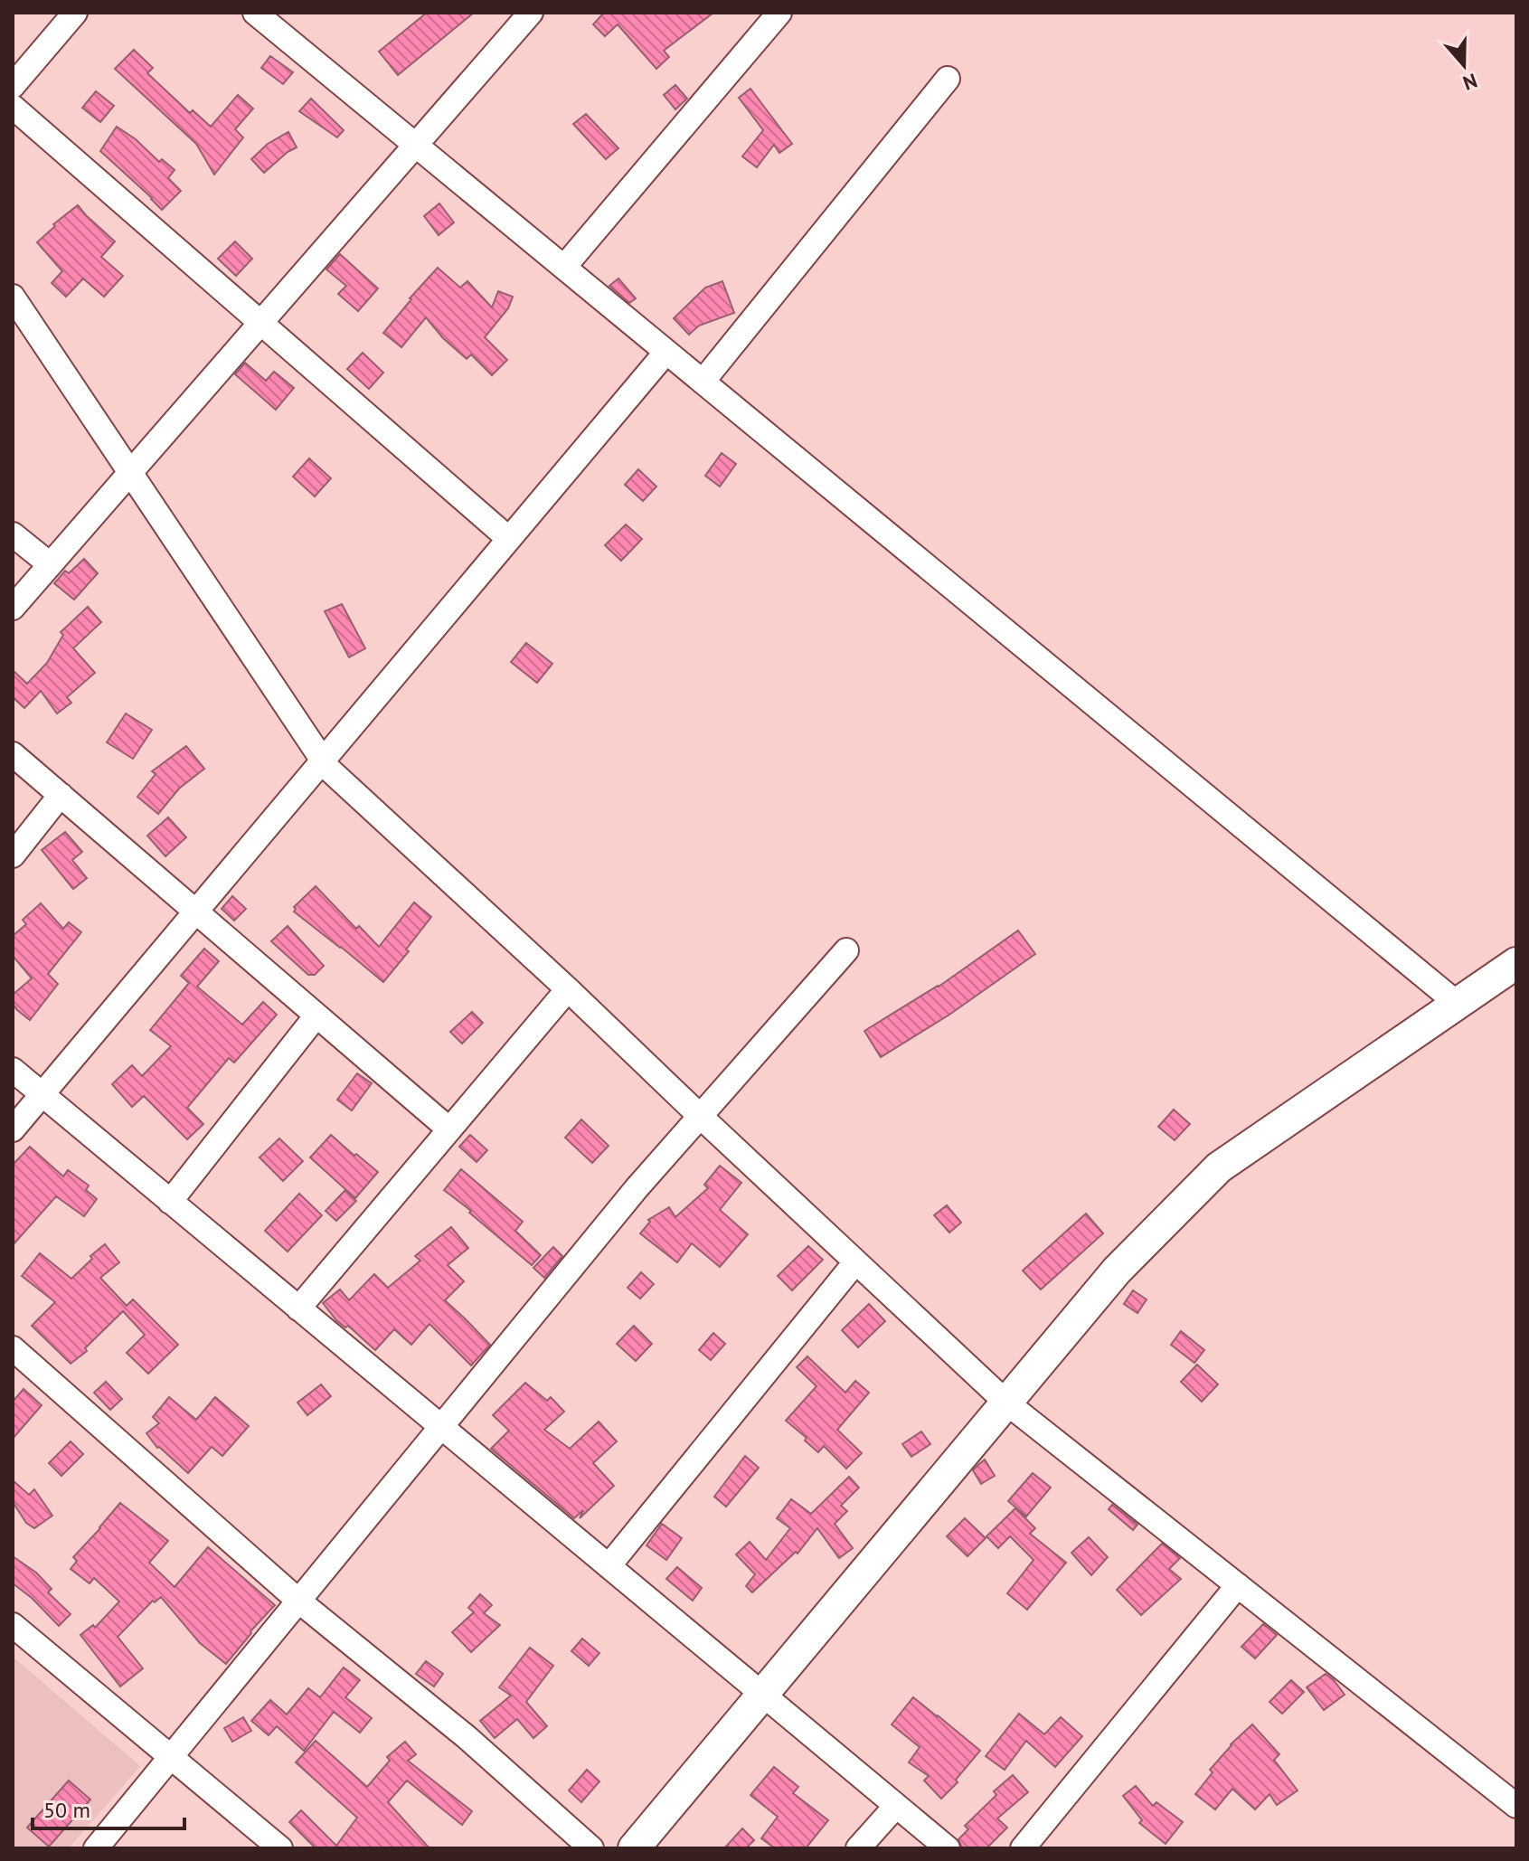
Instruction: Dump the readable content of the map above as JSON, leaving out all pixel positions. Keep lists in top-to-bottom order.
{
  "scale_bar": "50 m",
  "north": "bottom"
}
